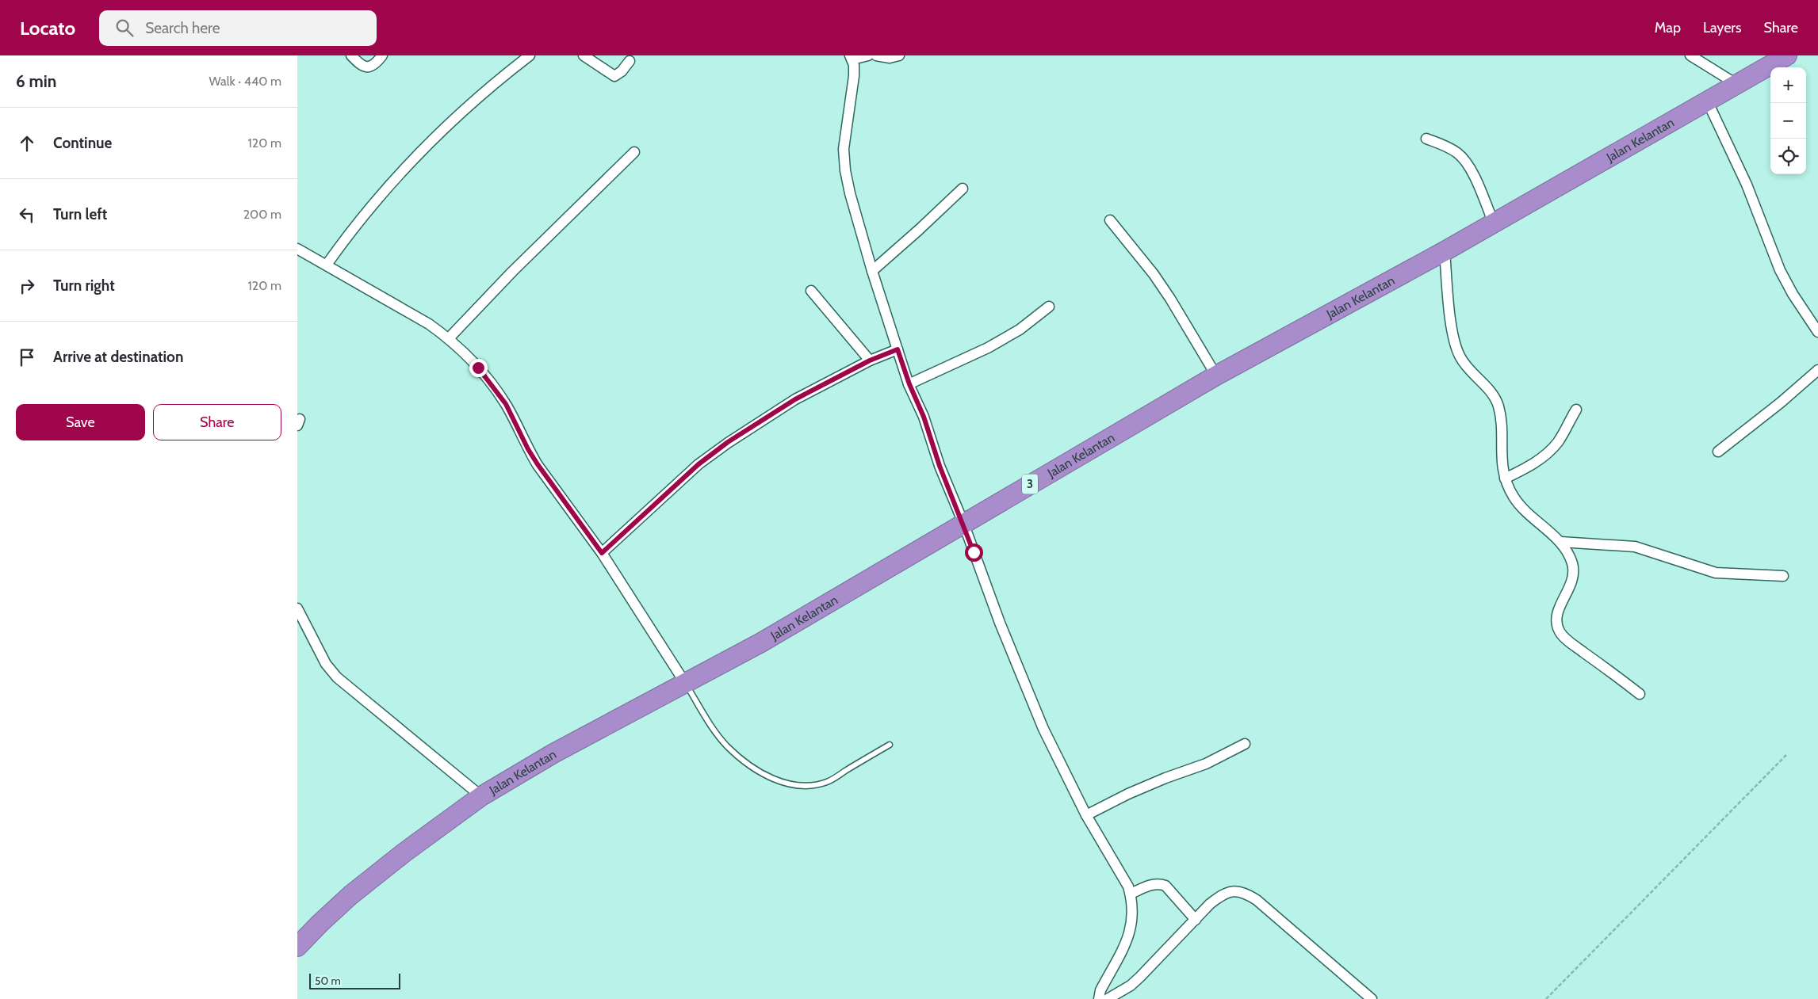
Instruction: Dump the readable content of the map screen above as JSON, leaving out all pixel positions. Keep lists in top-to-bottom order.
{
  "streets": {
    "highway": ["Jalan Kelantan", "3"]
  },
  "scale_bar": "50 m",
  "page": {
    "header": "Locato",
    "search": "Search here",
    "nav": ["Map", "Layers", "Share"],
    "heading": ["6 min", "Walk · 440 m"],
    "map_buttons": ["+", "−"],
    "list": [
      ["Continue", "120 m"],
      ["Turn left", "200 m"],
      ["Turn right", "120 m"],
      "Arrive at destination"
    ],
    "buttons": ["Save", "Share"],
    "scale": "50 m"
  }
}
